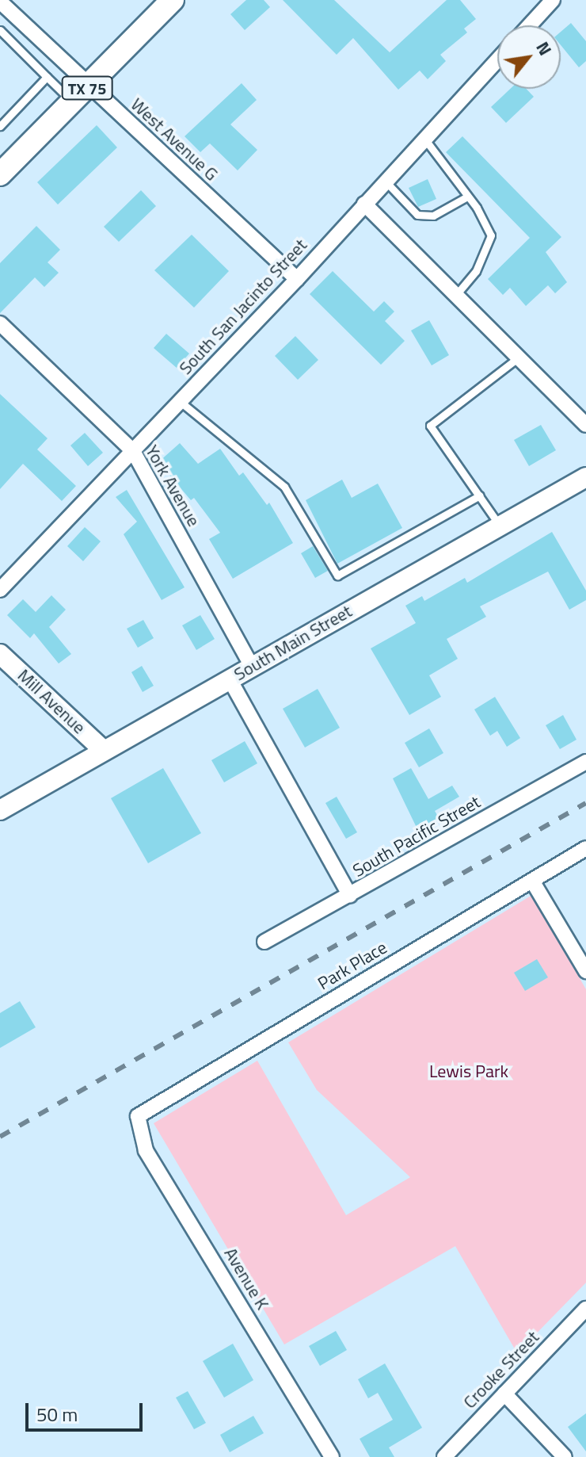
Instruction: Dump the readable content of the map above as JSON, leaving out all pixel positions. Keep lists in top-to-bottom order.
{
  "streets": {
    "main road": ["TX 75"],
    "street": [
      "West Avenue G",
      "South San Jacinto Street",
      "York Avenue",
      "South Main Street",
      "Mill Avenue",
      "South Pacific Street",
      "Park Place",
      "Avenue K",
      "Crooke Street"
    ]
  },
  "crossings": [
    ["TX 75", "West Avenue G"],
    ["West Avenue G", "South San Jacinto Street"],
    ["South San Jacinto Street", "York Avenue"],
    ["York Avenue", "South Main Street"],
    ["South Main Street", "Mill Avenue"],
    ["Park Place", "Avenue K"]
  ],
  "parks": ["Lewis Park"],
  "scale_bar": "50 m",
  "north": "top right"
}
